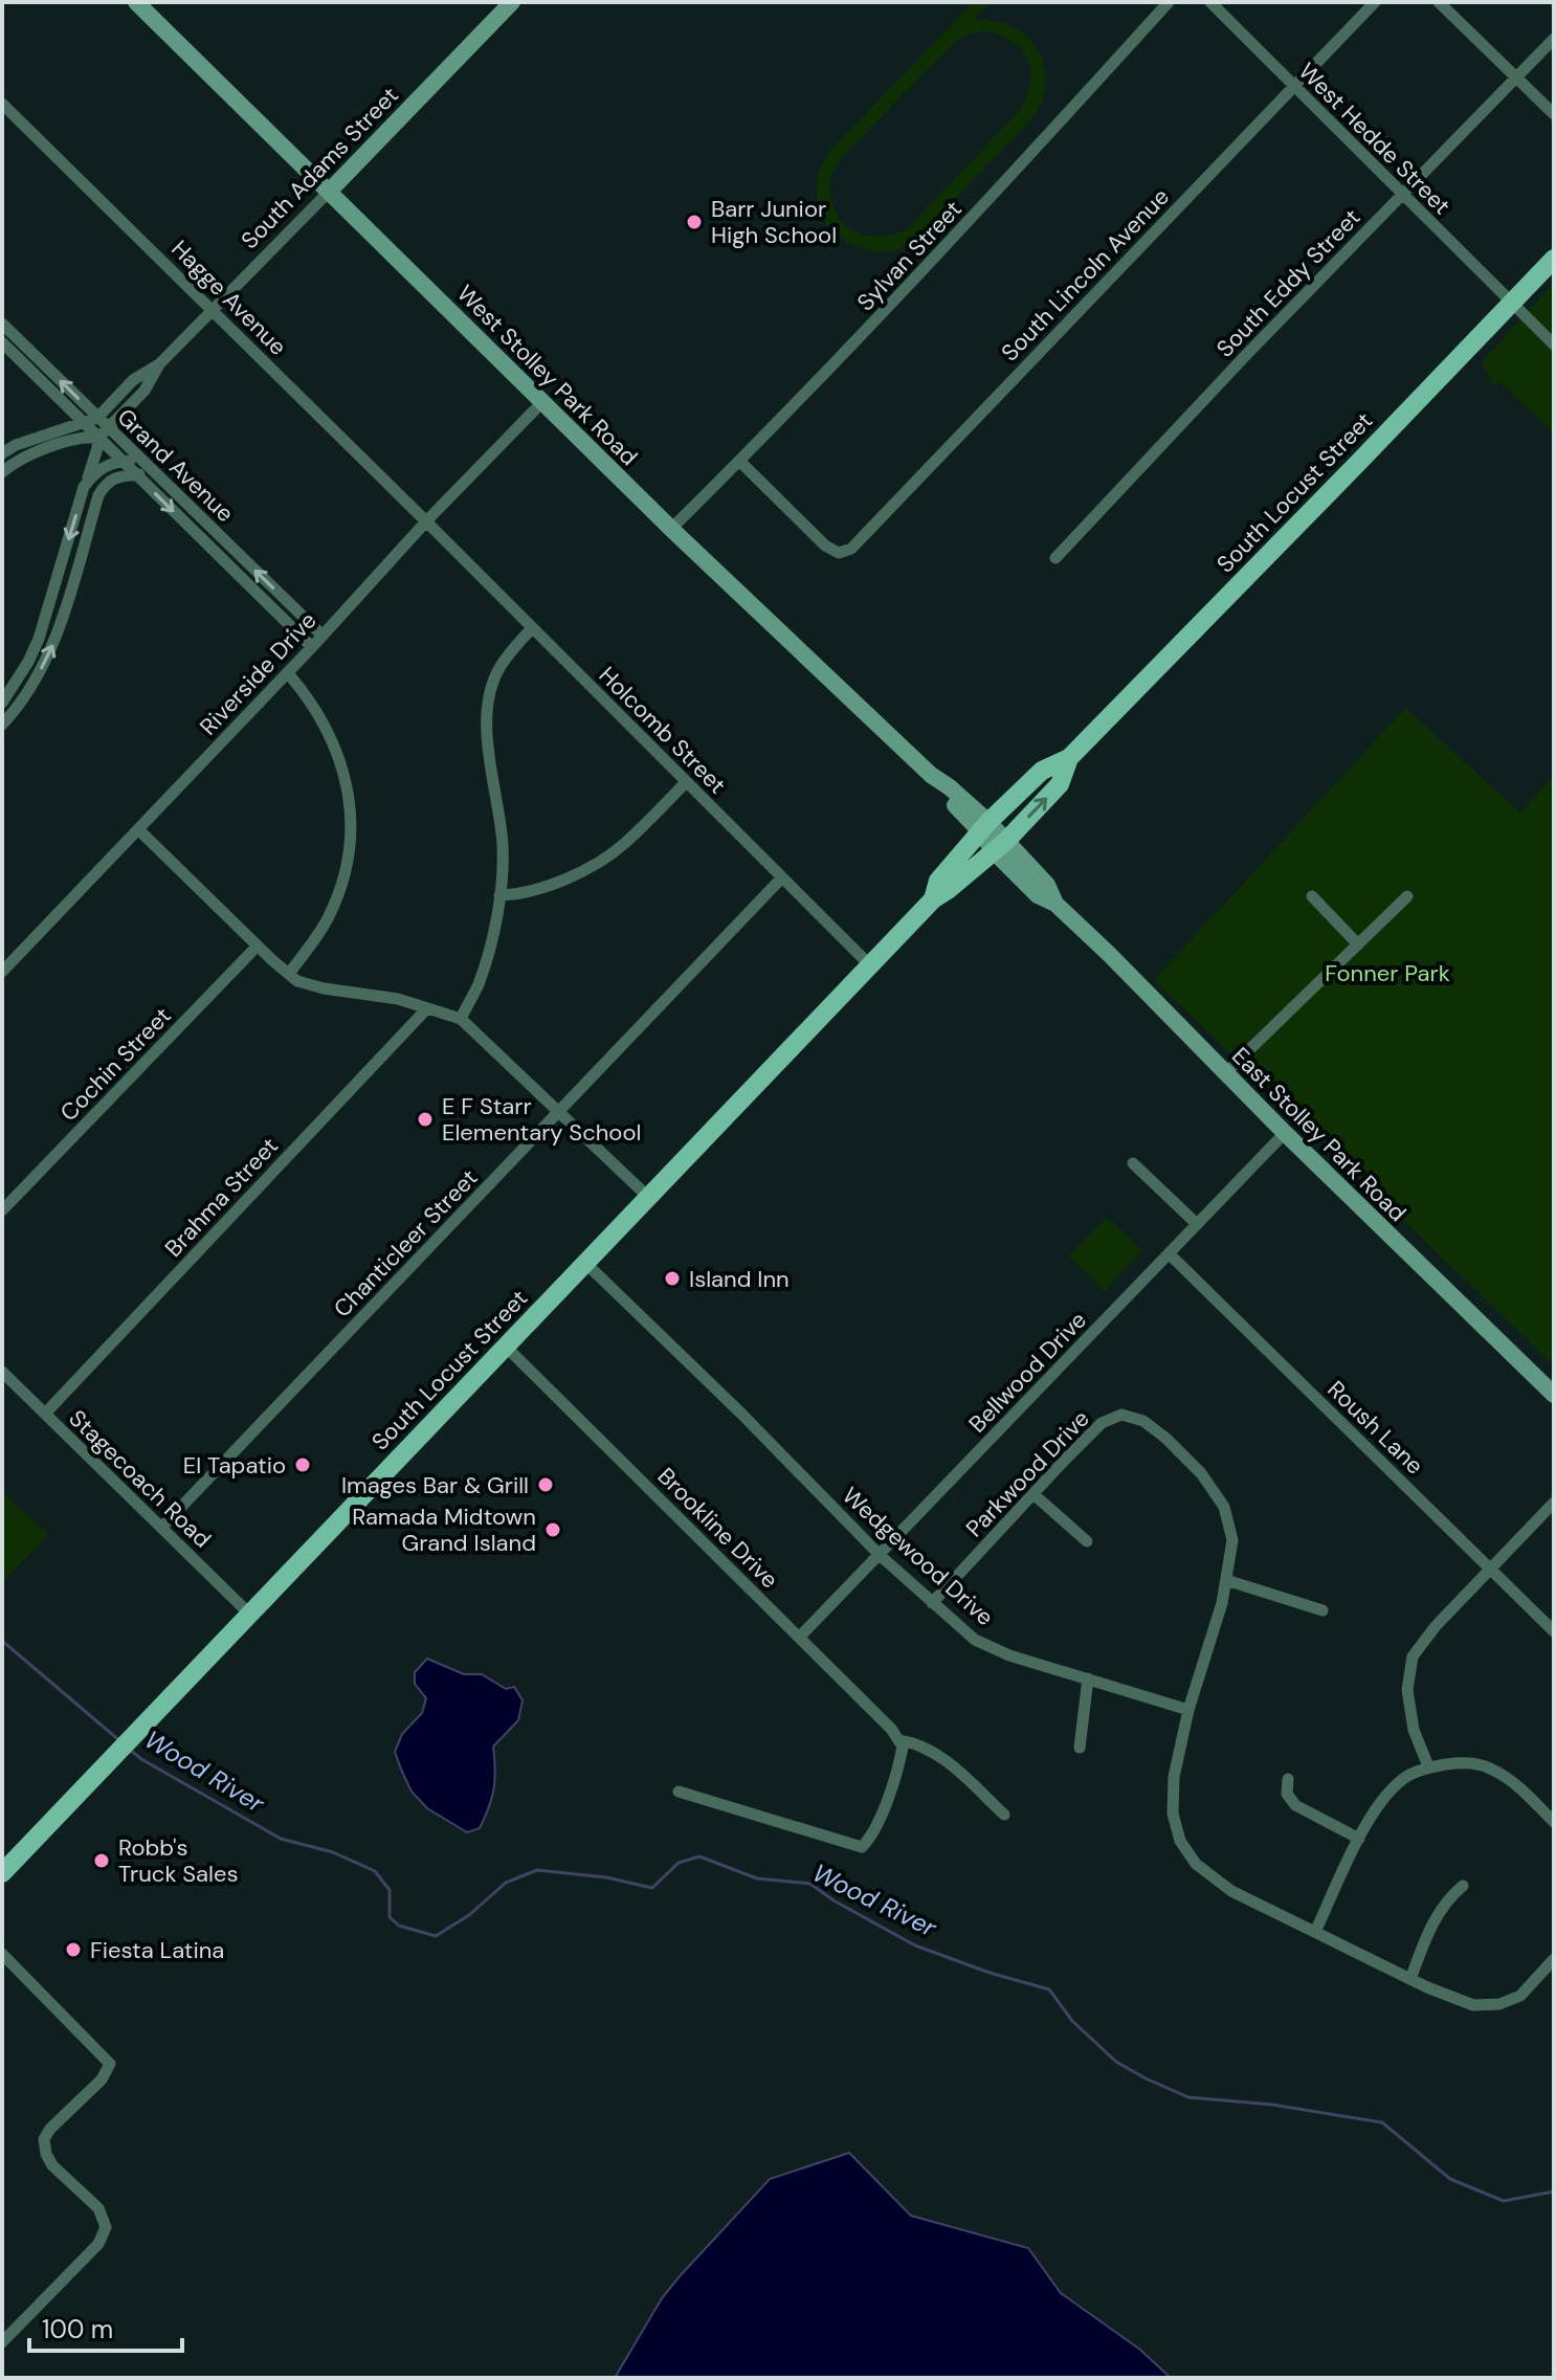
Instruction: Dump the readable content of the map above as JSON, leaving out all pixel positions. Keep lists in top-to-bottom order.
{
  "streets": {
    "main road": [
      "South Adams Street",
      "West Stolley Park Road",
      "South Locust Street",
      "East Stolley Park Road"
    ],
    "street": [
      "West Hedde Street",
      "Sylvan Street",
      "South Lincoln Avenue",
      "South Eddy Street",
      "Hagge Avenue",
      "Grand Avenue",
      "Riverside Drive",
      "Holcomb Street",
      "Cochin Street",
      "Brahma Street",
      "Chanticleer Street",
      "Bellwood Drive",
      "Roush Lane",
      "Parkwood Drive",
      "Stagecoach Road",
      "Brookline Drive",
      "Wedgewood Drive"
    ]
  },
  "crossings": [
    ["West Hedde Street", "South Lincoln Avenue"],
    ["West Hedde Street", "South Eddy Street"],
    ["West Hedde Street", "South Locust Street"],
    ["South Adams Street", "Hagge Avenue"],
    ["South Adams Street", "West Stolley Park Road"],
    ["Sylvan Street", "South Lincoln Avenue"],
    ["Sylvan Street", "West Stolley Park Road"],
    ["Hagge Avenue", "Riverside Drive"],
    ["Hagge Avenue", "Holcomb Street"],
    ["West Stolley Park Road", "South Locust Street"],
    ["West Stolley Park Road", "Riverside Drive"],
    ["West Stolley Park Road", "East Stolley Park Road"],
    ["Grand Avenue", "Riverside Drive"],
    ["South Locust Street", "Holcomb Street"],
    ["South Locust Street", "East Stolley Park Road"],
    ["South Locust Street", "Stagecoach Road"],
    ["South Locust Street", "Brookline Drive"],
    ["South Locust Street", "Wedgewood Drive"],
    ["Riverside Drive", "Holcomb Street"],
    ["Holcomb Street", "Chanticleer Street"],
    ["East Stolley Park Road", "Bellwood Drive"],
    ["Brahma Street", "Stagecoach Road"],
    ["Chanticleer Street", "Stagecoach Road"],
    ["Bellwood Drive", "Roush Lane"],
    ["Bellwood Drive", "Brookline Drive"],
    ["Bellwood Drive", "Wedgewood Drive"],
    ["Parkwood Drive", "Wedgewood Drive"]
  ],
  "water": ["Wood River"],
  "parks": ["Fonner Park"],
  "places": [
    "Barr Junior High School",
    "E F Starr Elementary School",
    "Island Inn",
    "El Tapatio",
    "Images Bar & Grill",
    "Ramada Midtown Grand Island",
    "Robb's Truck Sales",
    "Fiesta Latina"
  ],
  "scale_bar": "100 m"
}
